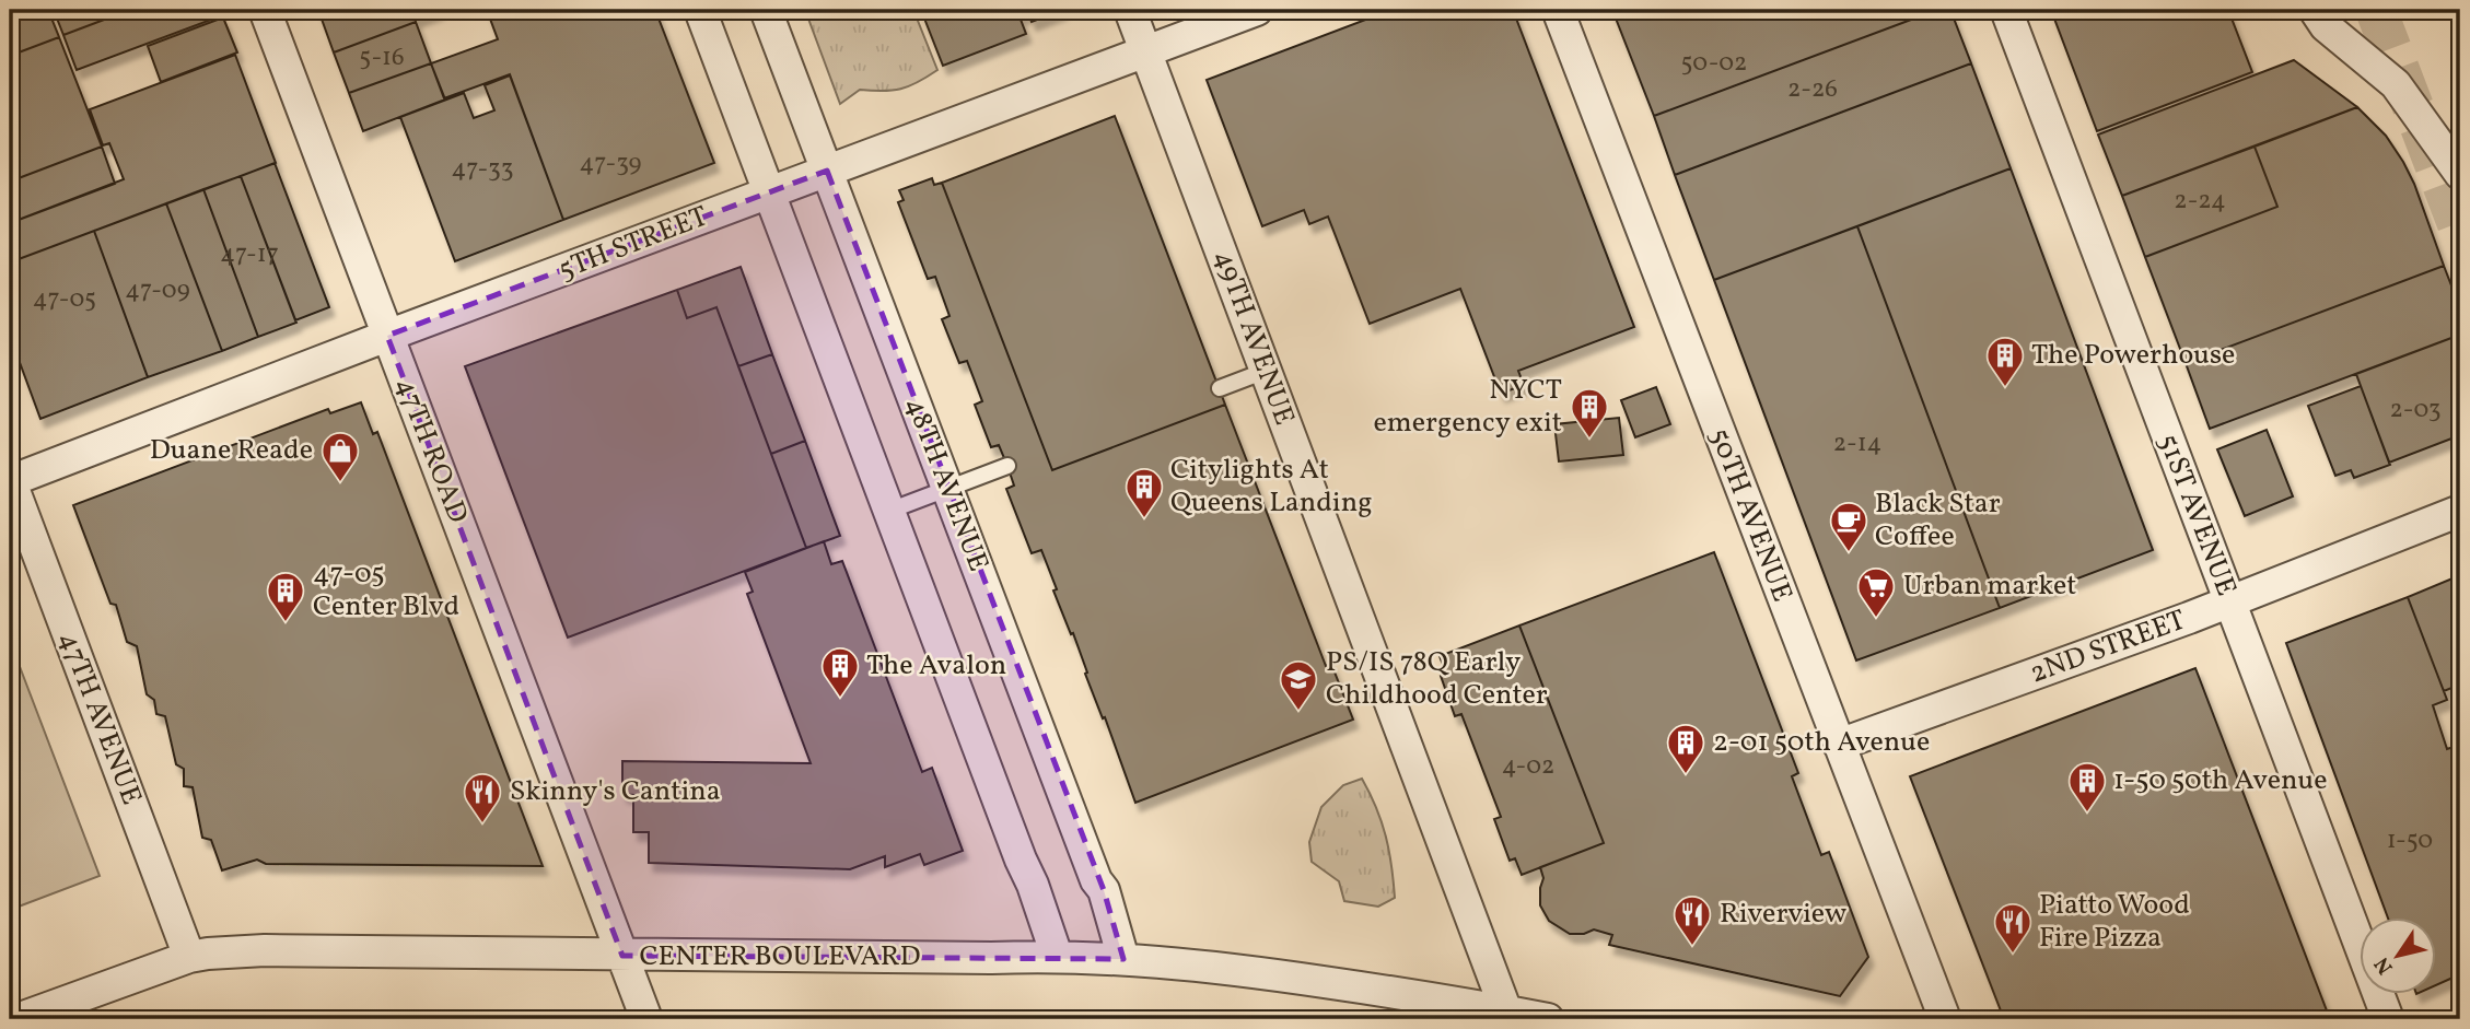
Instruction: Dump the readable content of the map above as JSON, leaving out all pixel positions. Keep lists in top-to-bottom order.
{
  "streets": {
    "street": [
      "5TH STREET",
      "49TH AVENUE",
      "47TH ROAD",
      "48TH AVENUE",
      "50TH AVENUE",
      "51ST AVENUE",
      "2ND STREET",
      "47TH AVENUE",
      "CENTER BOULEVARD"
    ]
  },
  "crossings": [
    ["5TH STREET", "49TH AVENUE"],
    ["5TH STREET", "47TH ROAD"],
    ["5TH STREET", "48TH AVENUE"],
    ["5TH STREET", "47TH AVENUE"],
    ["49TH AVENUE", "CENTER BOULEVARD"],
    ["47TH ROAD", "CENTER BOULEVARD"],
    ["48TH AVENUE", "CENTER BOULEVARD"],
    ["50TH AVENUE", "2ND STREET"],
    ["51ST AVENUE", "2ND STREET"],
    ["47TH AVENUE", "CENTER BOULEVARD"]
  ],
  "places": {
    "building": [
      "The Powerhouse",
      "NYCT emergency exit",
      "Citylights At Queens Landing",
      "47-05 Center Blvd",
      "The Avalon",
      "2-01 50th Avenue",
      "1-50 50th Avenue"
    ],
    "shop": ["Duane Reade"],
    "cafe": ["Black Star Coffee"],
    "supermarket": ["Urban market"],
    "school or university": ["PS/IS 78Q Early Childhood Center"],
    "restaurant": ["Skinny's Cantina", "Riverview", "Piatto Wood Fire Pizza"]
  },
  "house_numbers": [
    "5-16",
    "50-02",
    "2-26",
    "47-39",
    "47-33",
    "2-24",
    "47-17",
    "47-09",
    "47-05",
    "2-03",
    "2-14",
    "4-02",
    "1-50"
  ],
  "north": "bottom left"
}
